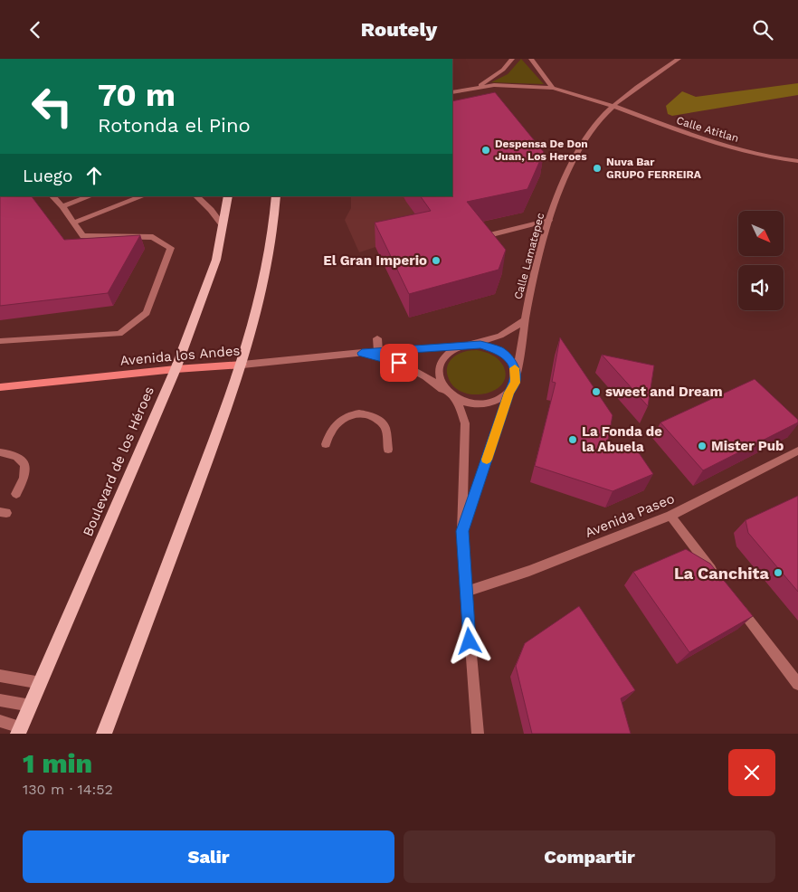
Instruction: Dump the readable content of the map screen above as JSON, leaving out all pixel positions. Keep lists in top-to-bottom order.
{
  "streets": {
    "main road": ["Boulevard de los Héroes"],
    "street": [
      "Calle Atitlan",
      "Calle Lamatepec",
      "Avenida los Andes",
      "Avenida Paseo"
    ]
  },
  "crossings": [
    ["Calle Atitlan", "Calle Lamatepec"],
    ["Calle Lamatepec", "Avenida los Andes"],
    ["Avenida los Andes", "Boulevard de los Héroes"],
    ["Avenida los Andes", "Avenida Paseo"]
  ],
  "places": [
    "Despensa De Don Juan, Los Heroes",
    "Nuva Bar GRUPO FERREIRA",
    "El Gran Imperio",
    "sweet and Dream",
    "La Fonda de la Abuela",
    "Mister Pub",
    "La Canchita"
  ],
  "north": "bottom right",
  "page": {
    "header": "Routely",
    "turn": ["70 m", "Rotonda el Pino"],
    "then": "Luego",
    "heading": ["1 min", "130 m · 14:52"],
    "buttons": ["Salir", "Compartir"]
  }
}
